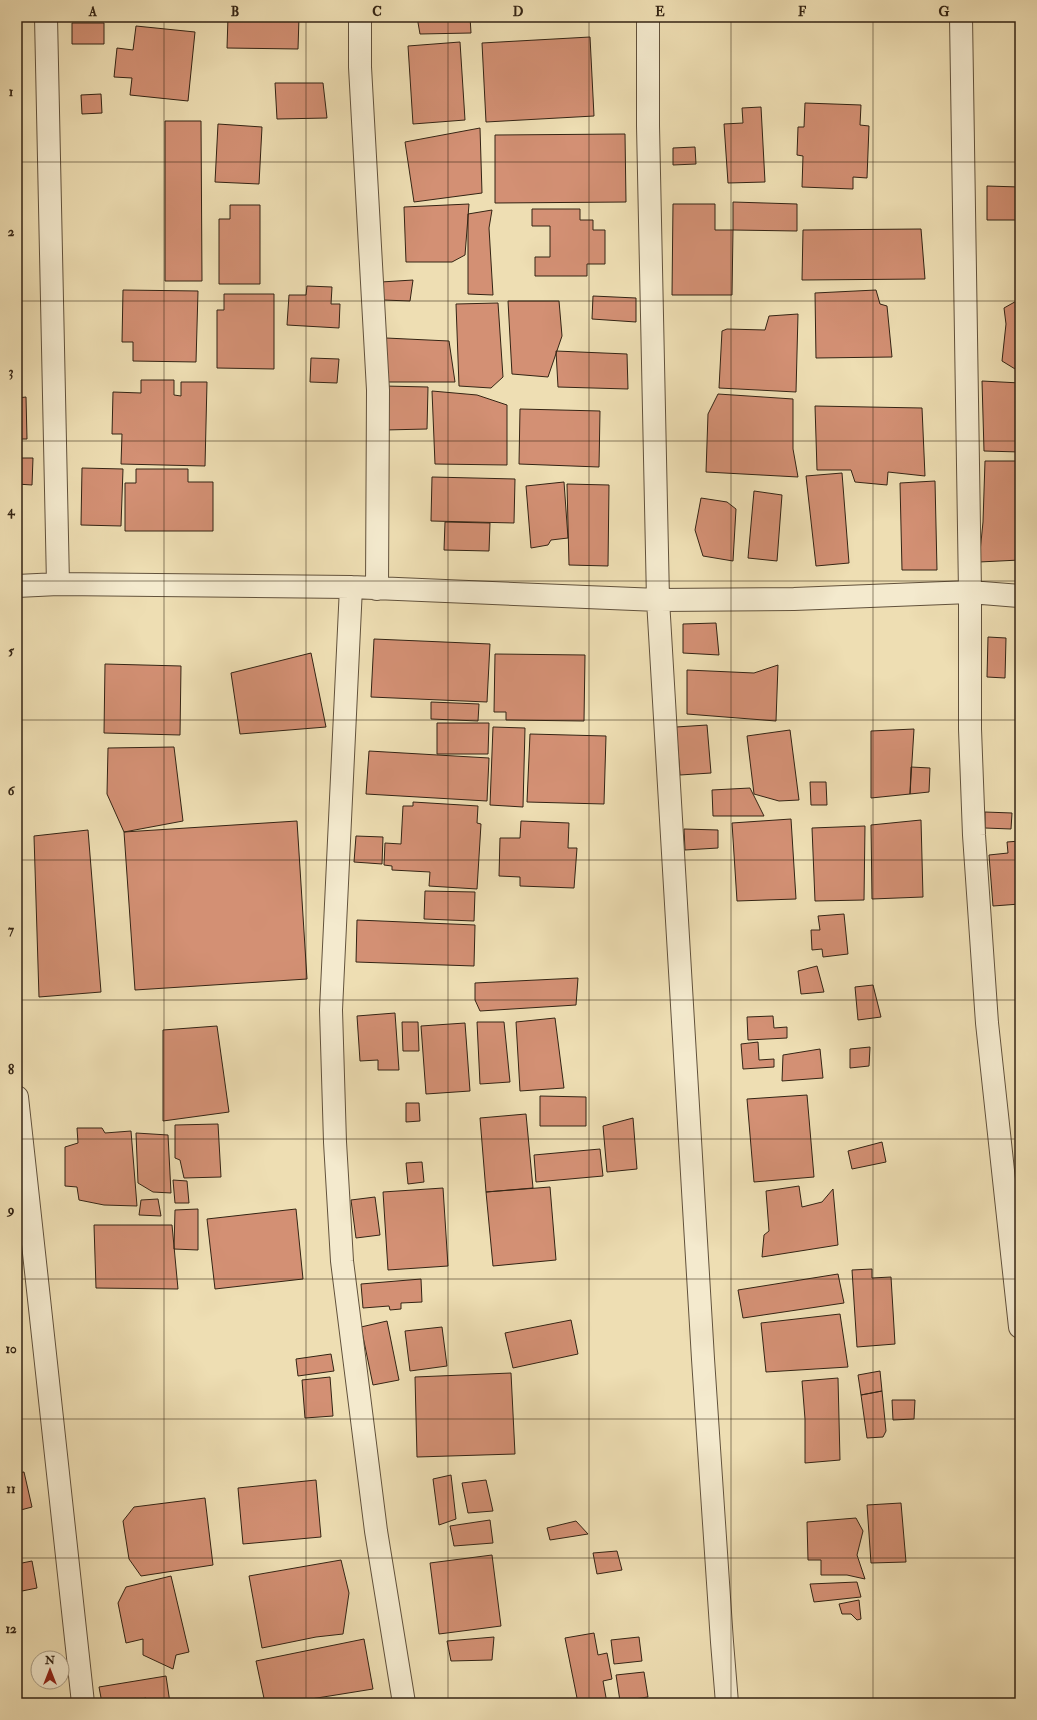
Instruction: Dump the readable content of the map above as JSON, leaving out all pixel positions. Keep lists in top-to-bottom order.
{
  "north": "top",
  "grid": {
    "columns": [
      "A",
      "B",
      "C",
      "D",
      "E",
      "F",
      "G"
    ],
    "rows": [
      "1",
      "2",
      "3",
      "4",
      "5",
      "6",
      "7",
      "8",
      "9",
      "10",
      "11",
      "12"
    ]
  }
}
